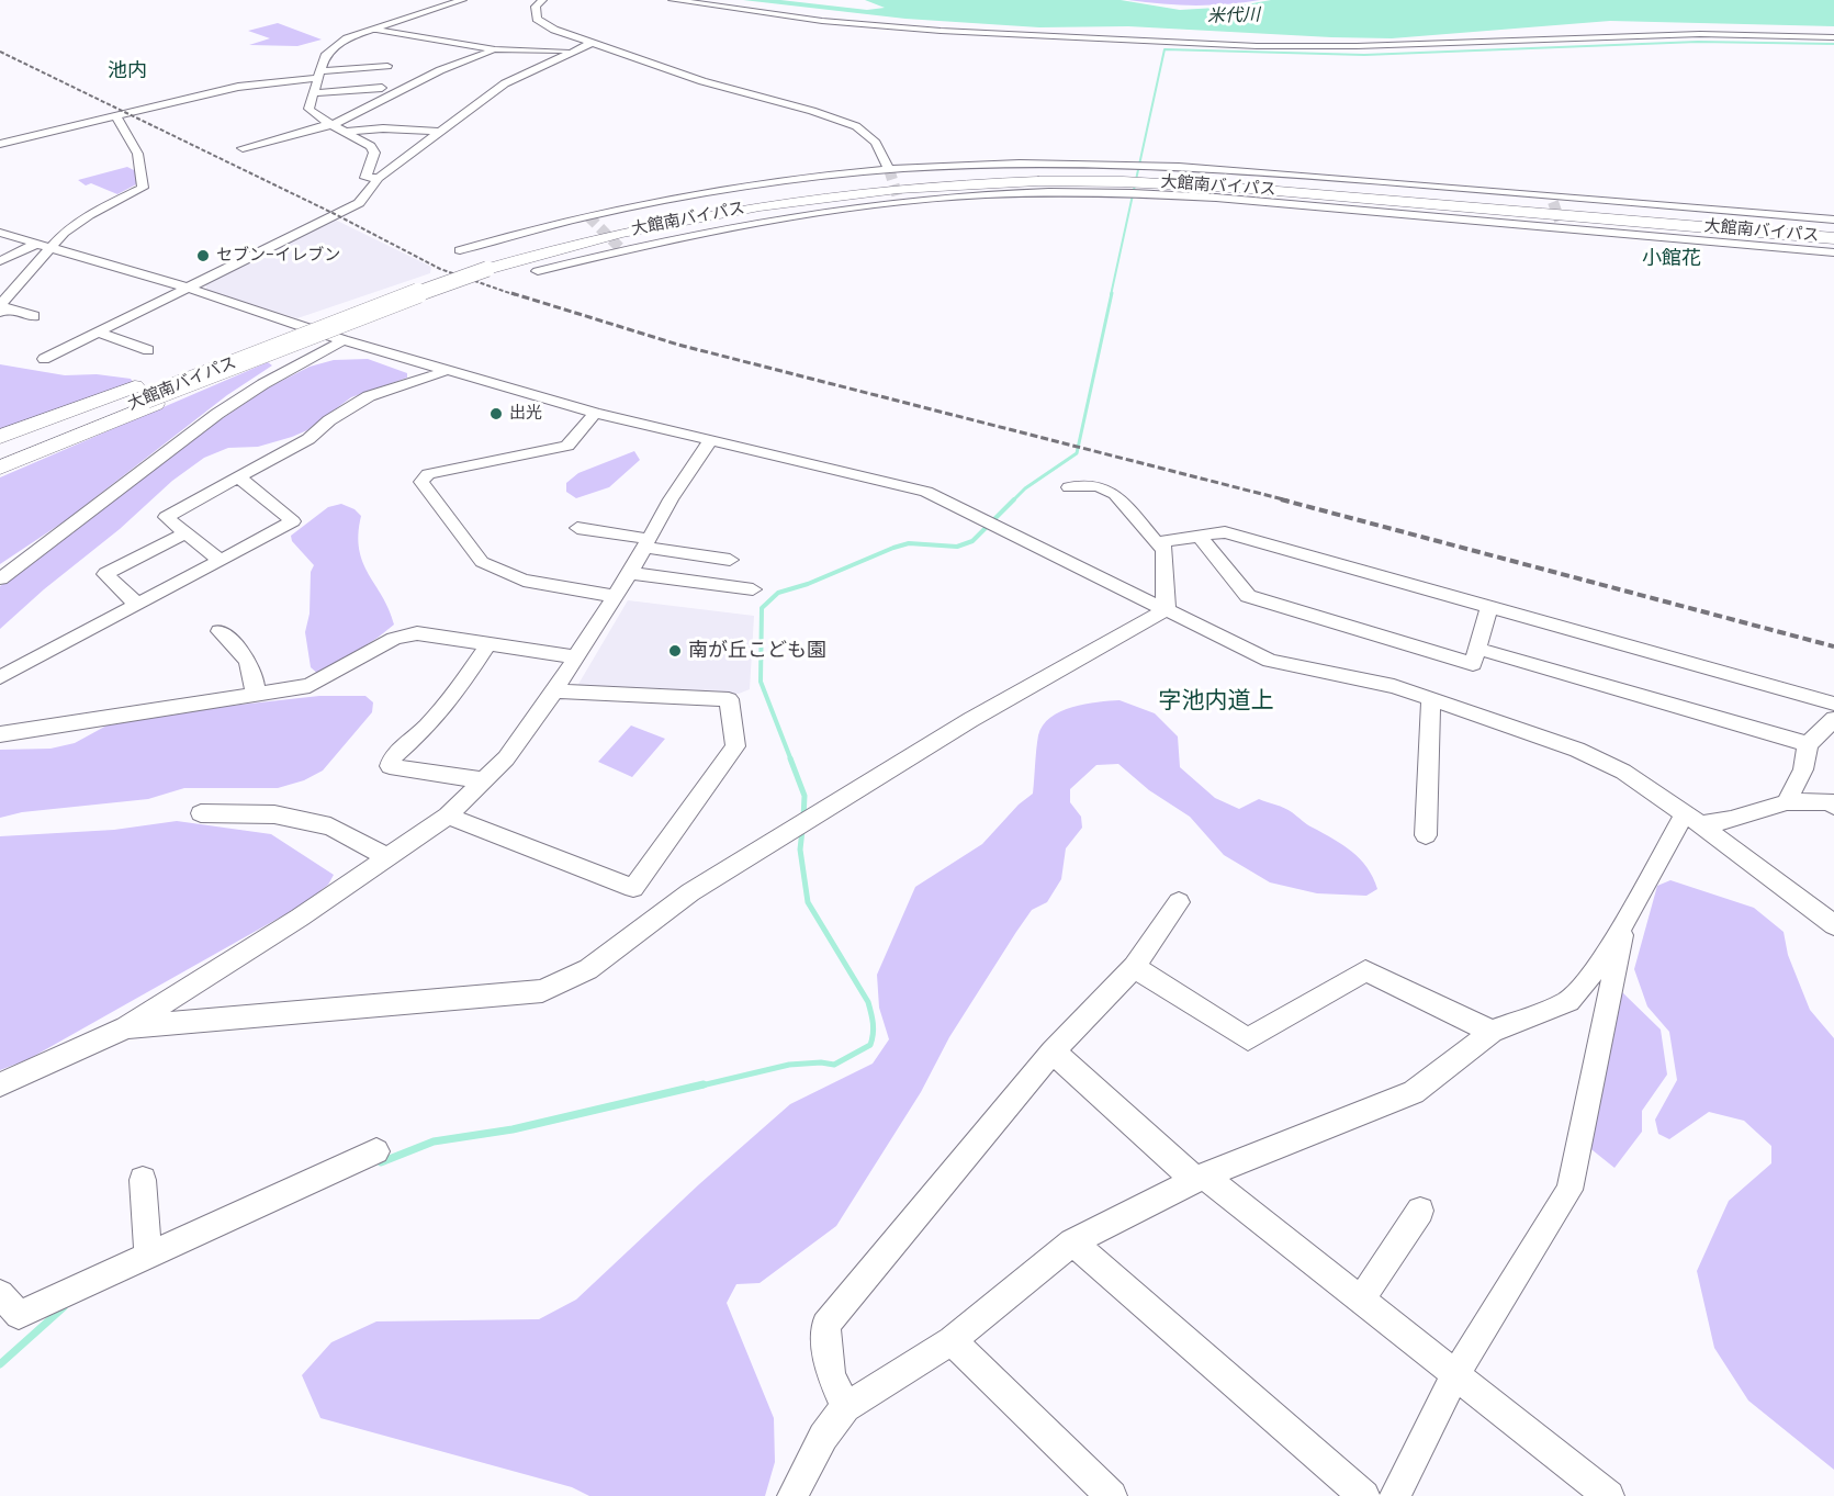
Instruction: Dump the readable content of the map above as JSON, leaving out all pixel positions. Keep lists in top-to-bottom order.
{
  "streets": {
    "highway": ["大館南バイパス"]
  },
  "districts": ["池内", "小館花", "字池内道上"],
  "water": ["米代川"],
  "places": ["セブン-イレブン", "出光", "南が丘こども園"]
}
